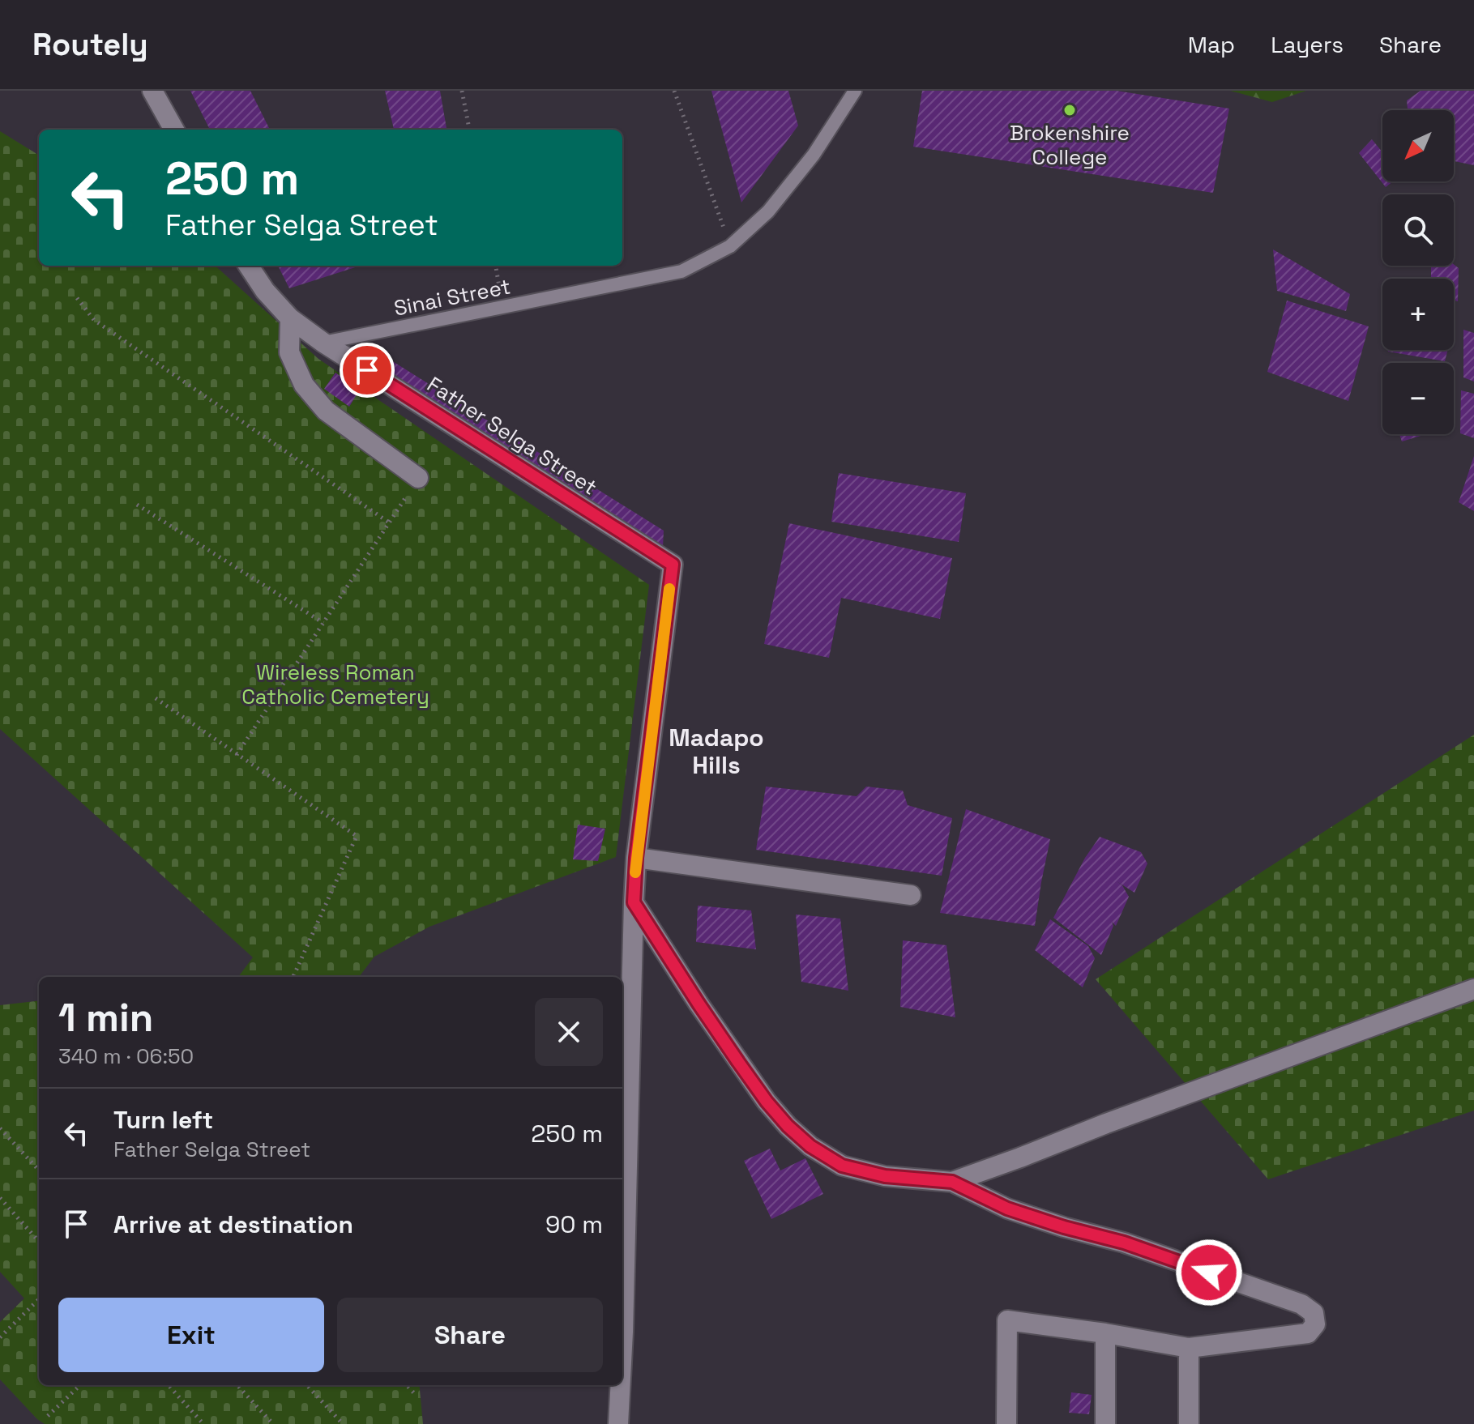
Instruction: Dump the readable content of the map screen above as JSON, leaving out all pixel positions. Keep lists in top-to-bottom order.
{
  "streets": {
    "street": ["Father Selga Street"],
    "lane": ["Sinai Street"]
  },
  "crossings": [
    ["Sinai Street", "Father Selga Street"]
  ],
  "districts": ["Madapo Hills"],
  "parks": ["Wireless Roman Catholic Cemetery"],
  "places": ["Brokenshire College"],
  "north": "bottom left",
  "page": {
    "header": "Routely",
    "nav": ["Map", "Layers", "Share"],
    "map_buttons": ["+", "−"],
    "turn": ["250 m", "Father Selga Street"],
    "heading": ["1 min", "340 m · 06:50"],
    "list": [
      {
        "name": "Turn left",
        "note": "Father Selga Street",
        "value": "250 m"
      },
      {
        "name": "Arrive at destination",
        "value": "90 m"
      }
    ],
    "buttons": ["Exit", "Share"]
  }
}
